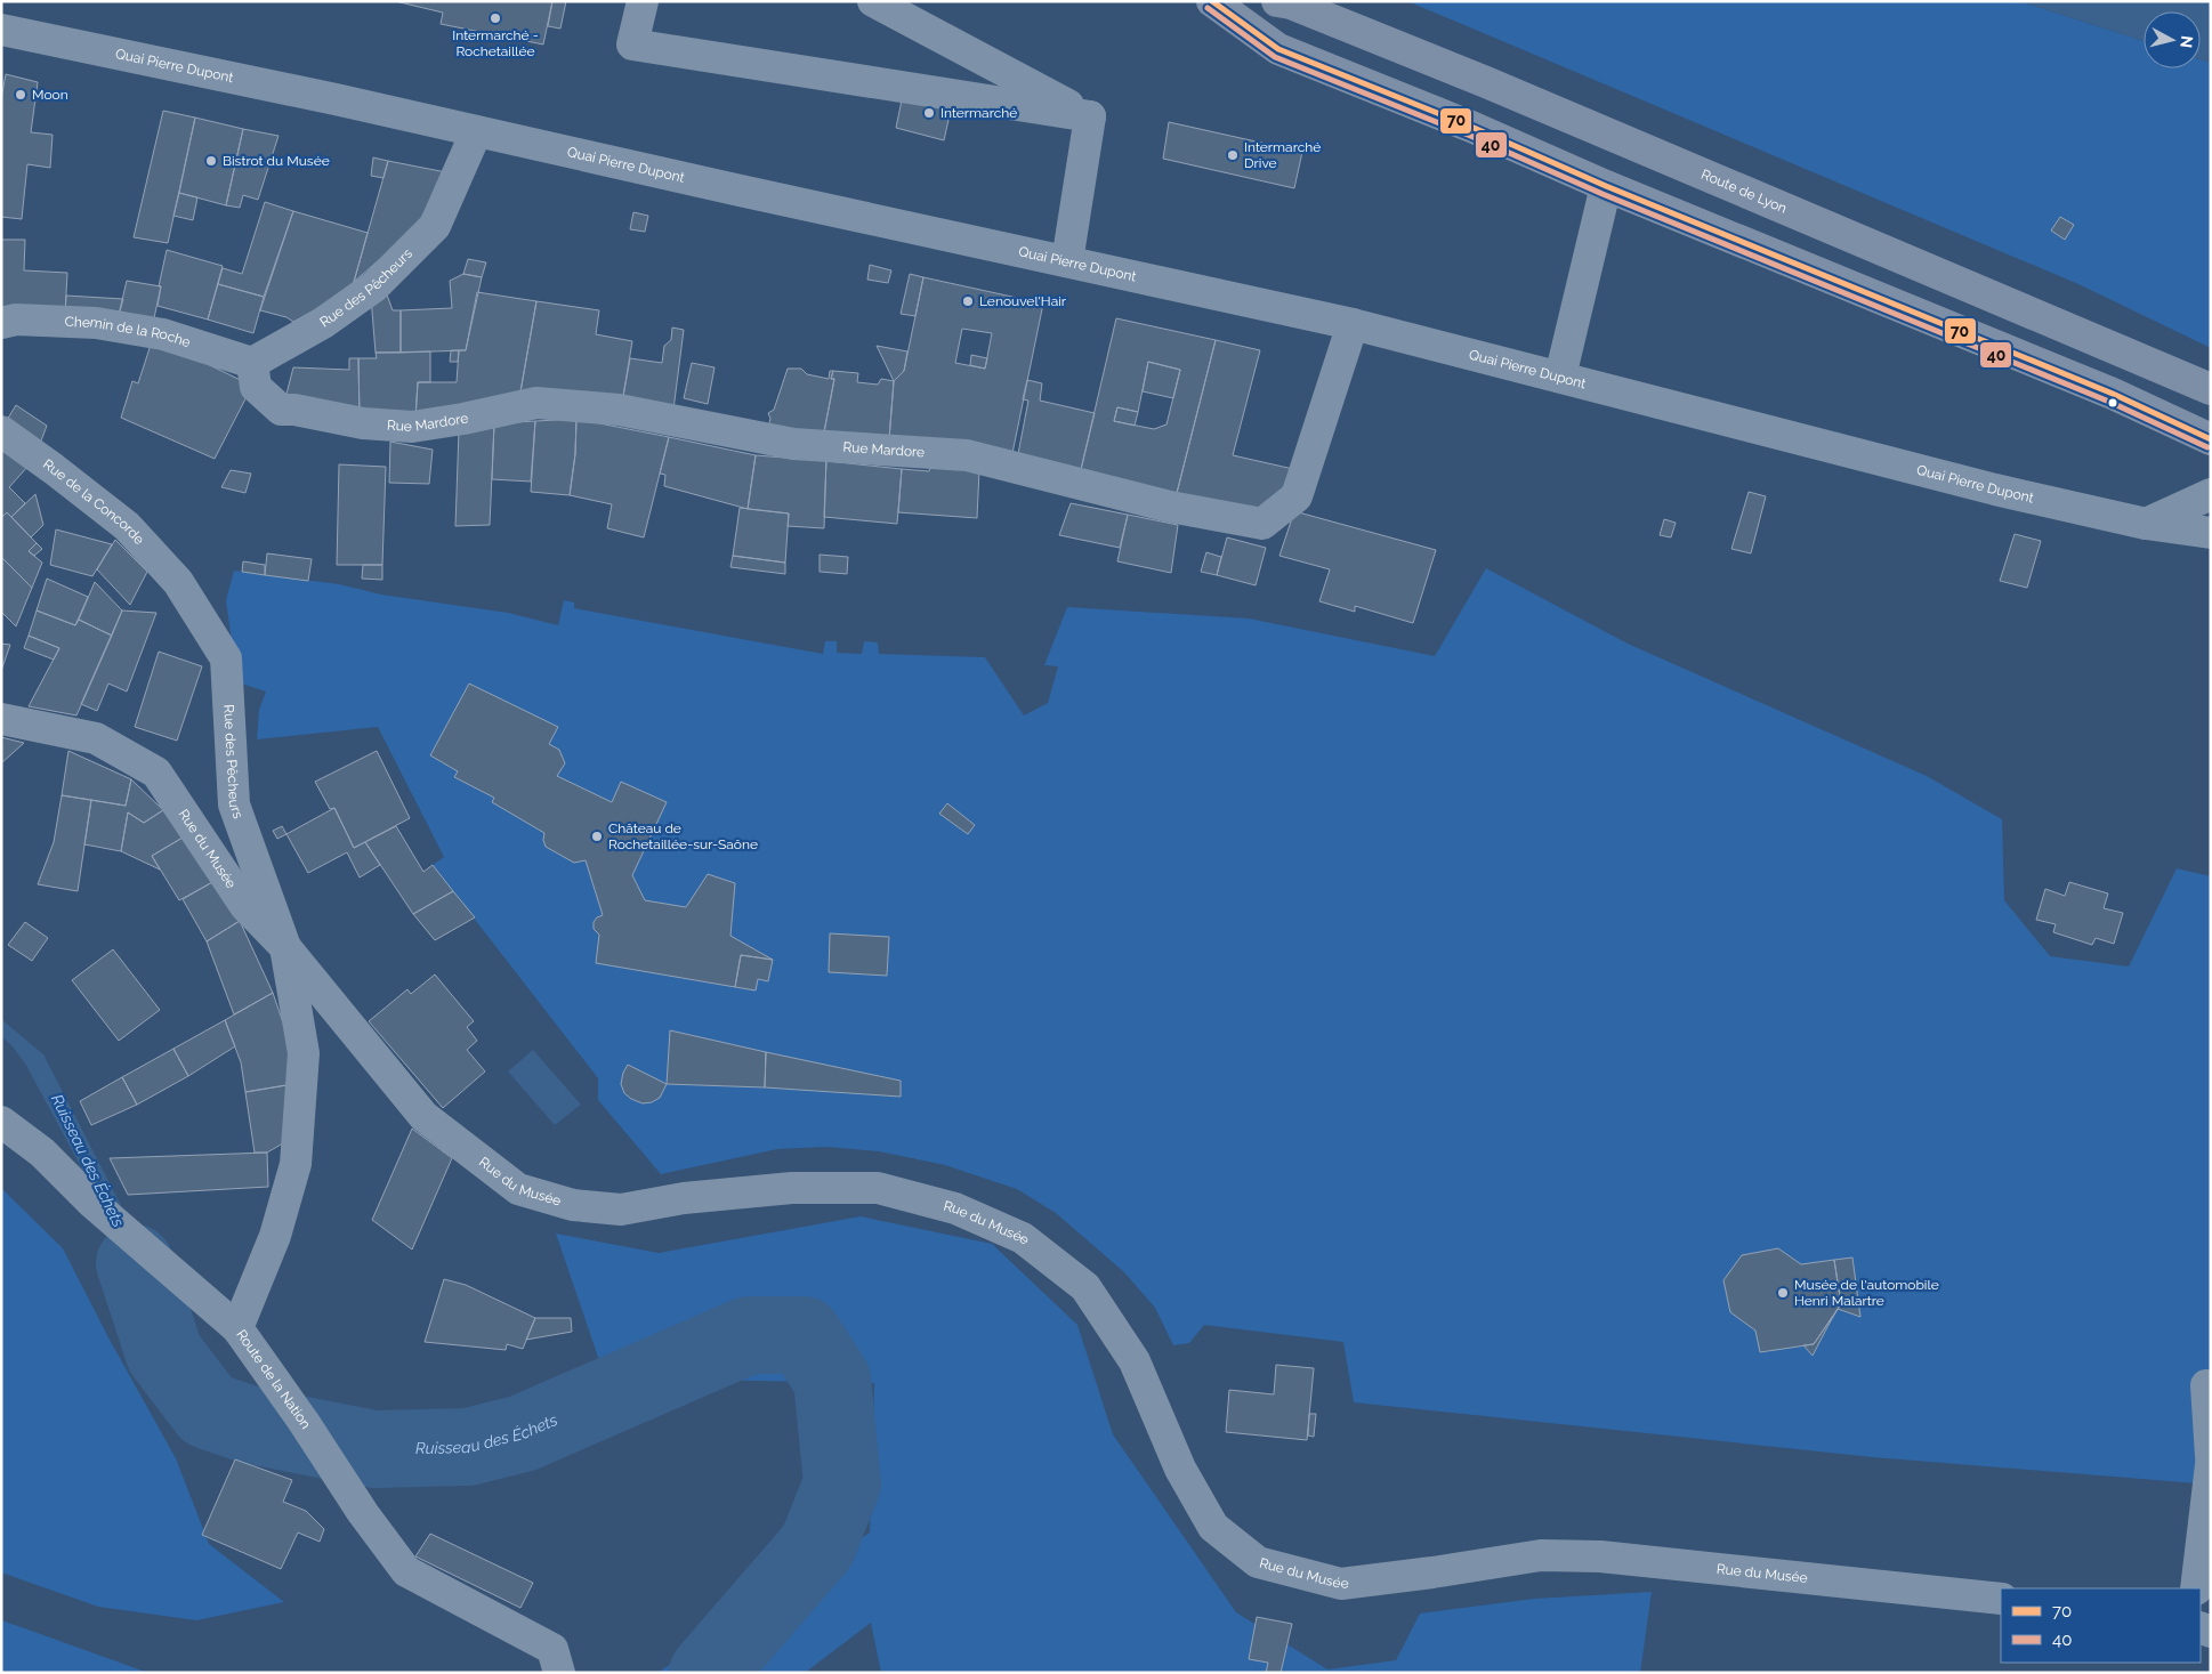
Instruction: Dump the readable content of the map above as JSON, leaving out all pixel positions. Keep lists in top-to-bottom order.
{
  "streets": {
    "main road": ["Route de Lyon"],
    "street": [
      "Quai Pierre Dupont",
      "Rue des Pêcheurs",
      "Chemin de la Roche",
      "Rue Mardore",
      "Rue de la Concorde",
      "Rue du Musée",
      "Route de la Nation"
    ]
  },
  "crossings": [
    ["Quai Pierre Dupont", "Rue des Pêcheurs"],
    ["Quai Pierre Dupont", "Rue Mardore"],
    ["Rue des Pêcheurs", "Chemin de la Roche"],
    ["Rue des Pêcheurs", "Rue Mardore"],
    ["Rue des Pêcheurs", "Rue de la Concorde"],
    ["Rue des Pêcheurs", "Rue du Musée"],
    ["Rue des Pêcheurs", "Route de la Nation"],
    ["Chemin de la Roche", "Rue Mardore"],
    ["Rue du Musée", "Route de la Nation"]
  ],
  "water": ["Ruisseau des Échets"],
  "places": [
    "Intermarché - Rochetaillée",
    "Moon",
    "Intermarché",
    "Intermarché Drive",
    "Bistrot du Musée",
    "Lenouvel'Hair",
    "Château de Rochetaillée-sur-Saône",
    "Musée de l'automobile Henri Malartre"
  ],
  "lines": ["transit line 70", "transit line 40"],
  "legend": ["70", "40"],
  "north": "right"
}
